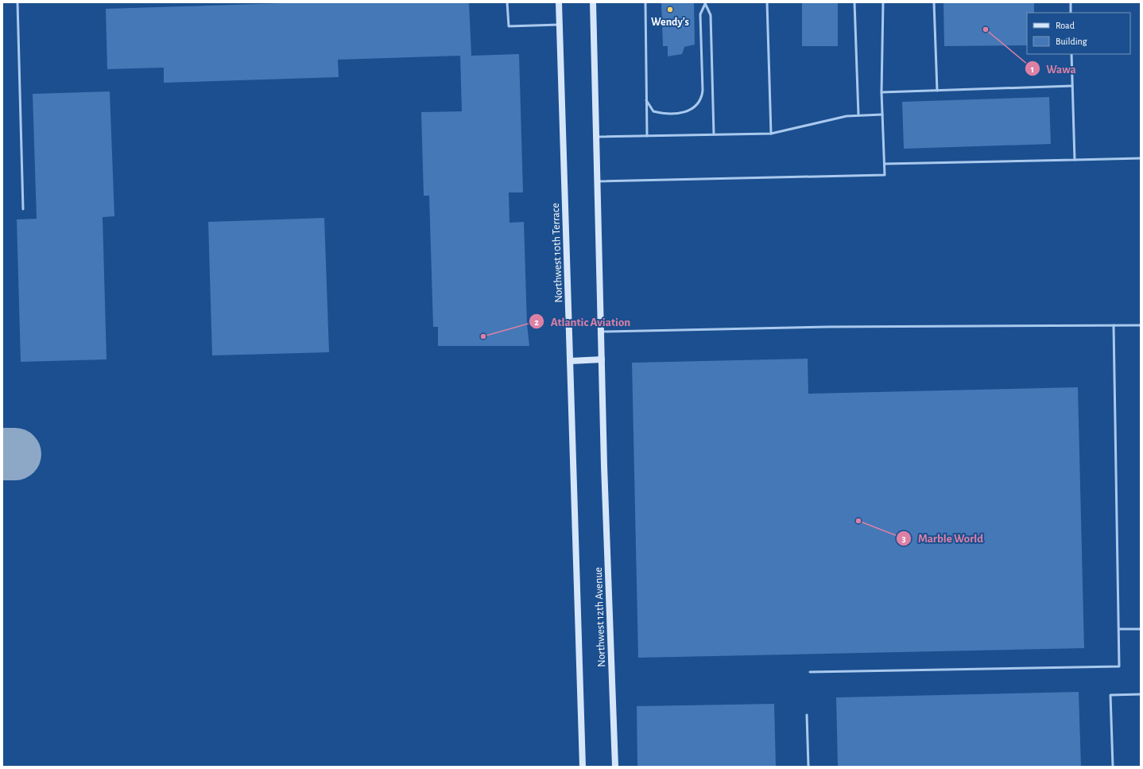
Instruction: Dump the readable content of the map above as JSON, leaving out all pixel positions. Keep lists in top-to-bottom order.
{
  "streets": {
    "street": ["Northwest 10th Terrace", "Northwest 12th Avenue"]
  },
  "crossings": [
    ["Northwest 10th Terrace", "Northwest 12th Avenue"]
  ],
  "places": [
    "Wendy's",
    "Wawa",
    "Atlantic Aviation",
    "Marble World"
  ],
  "legend": ["Road", "Building"]
}
